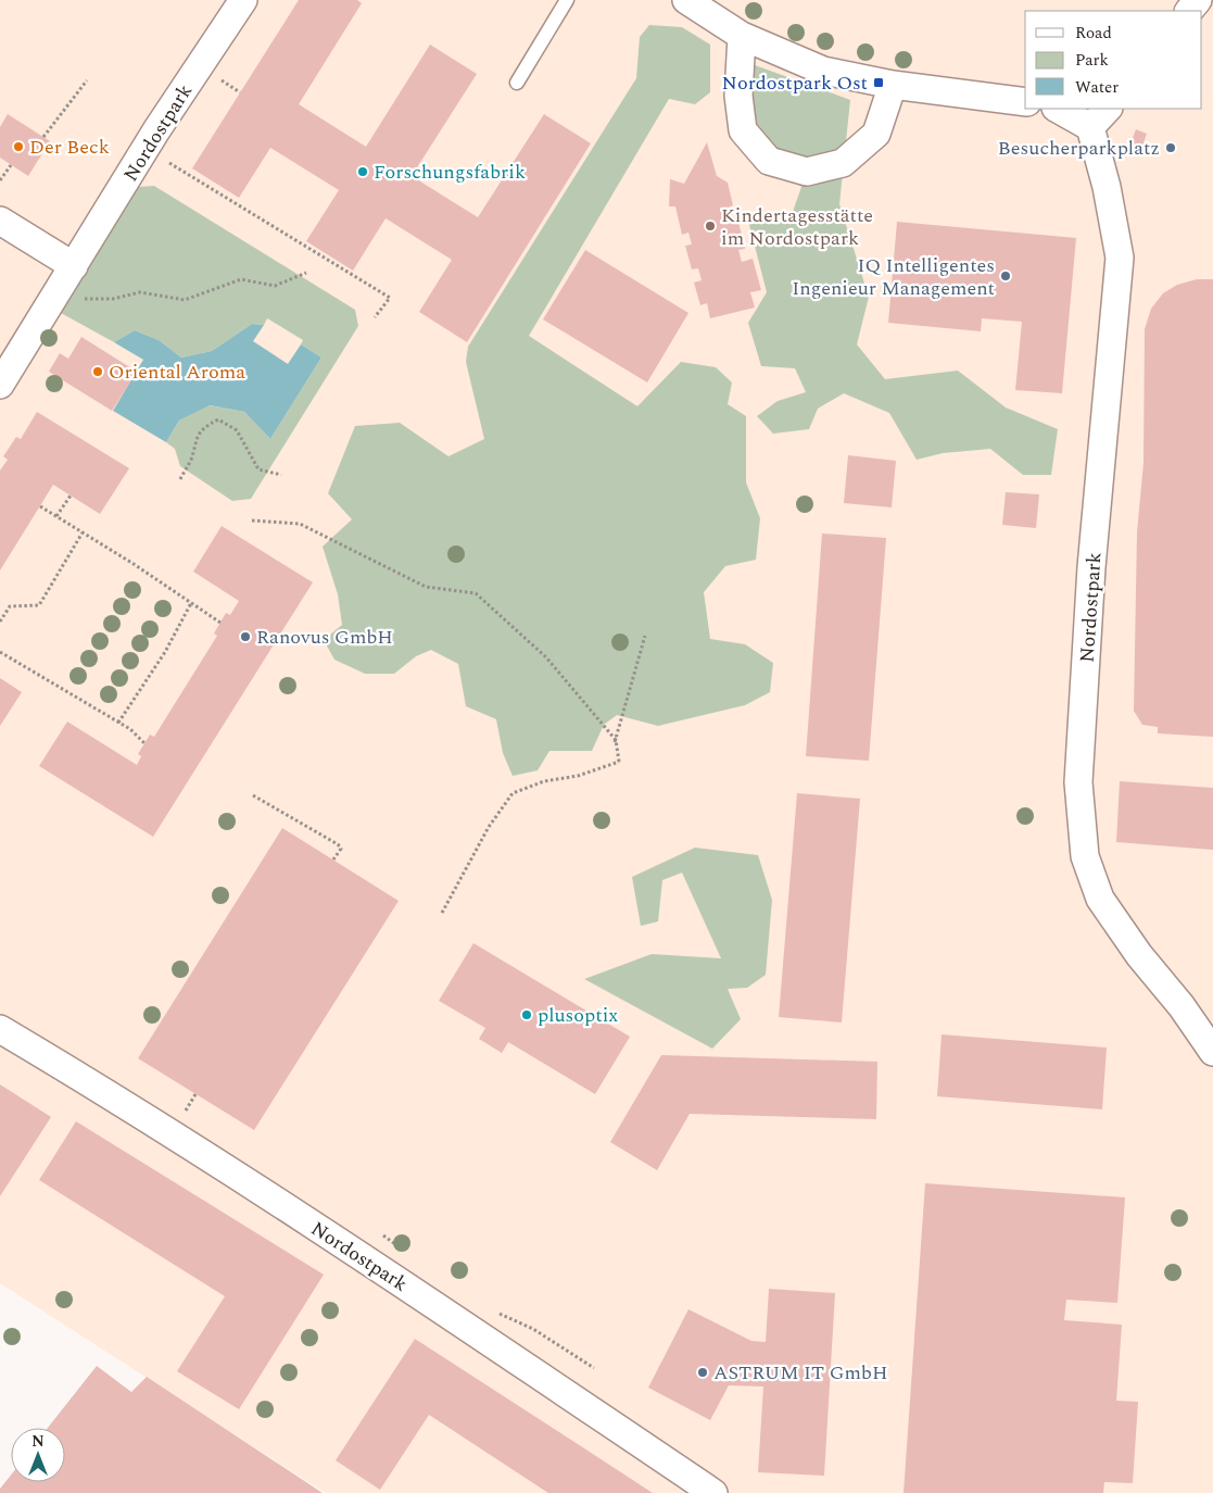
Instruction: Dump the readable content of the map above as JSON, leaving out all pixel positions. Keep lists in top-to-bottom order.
{
  "streets": {
    "street": ["Nordostpark"]
  },
  "places": {
    "transit": ["Nordostpark Ost"],
    "other": [
      "Der Beck",
      "Besucherparkplatz",
      "Forschungsfabrik",
      "Kindertagesstätte im Nordostpark",
      "IQ Intelligentes Ingenieur Management",
      "Oriental Aroma",
      "Ranovus GmbH",
      "plusoptix",
      "ASTRUM IT GmbH"
    ]
  },
  "legend": ["Road", "Park", "Water"],
  "north": "top"
}
